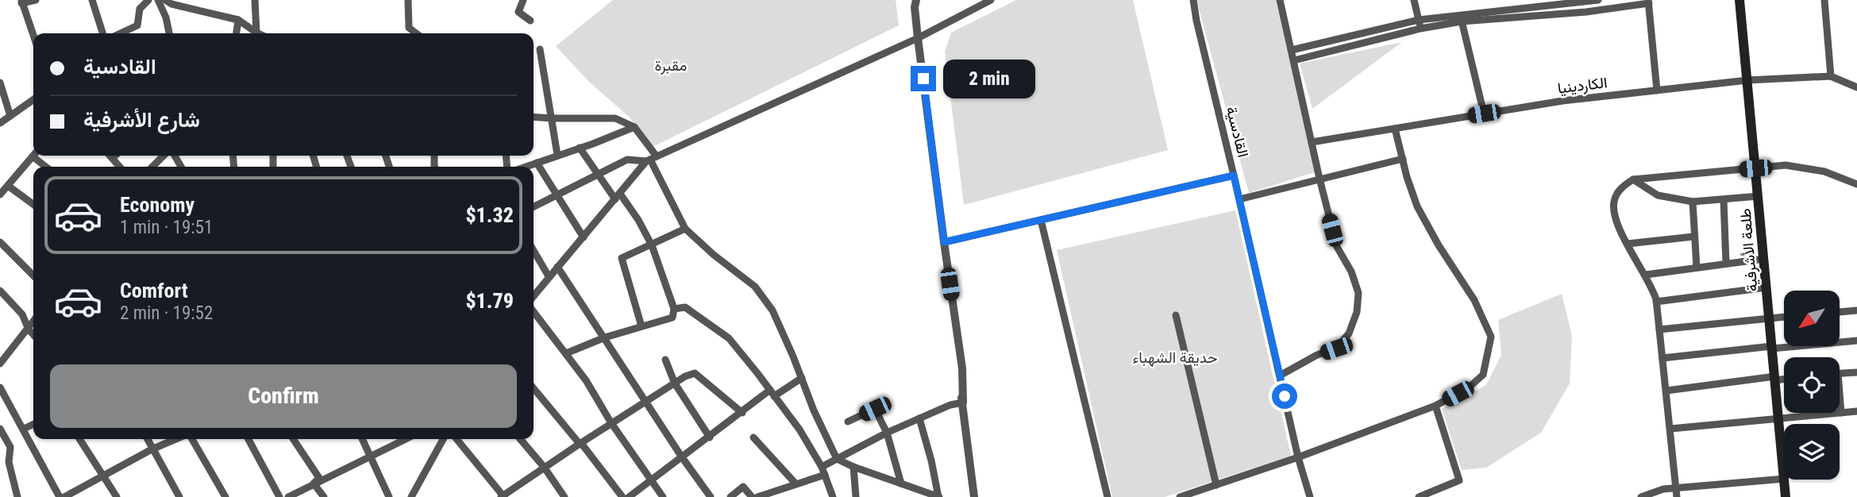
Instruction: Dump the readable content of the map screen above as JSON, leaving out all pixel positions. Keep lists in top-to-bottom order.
{
  "streets": {
    "main road": ["طلعة الأشرفية"],
    "street": ["الكاردينيا", "القادسية"]
  },
  "crossings": [
    ["الكاردينيا", "طلعة الأشرفية"]
  ],
  "parks": ["مقبرة", "حديقة الشهباء"],
  "north": "bottom left",
  "page": {
    "banner": ["القادسية", "شارع الأشرفية"],
    "bubble": "2 min",
    "list": [
      {
        "name": "Economy",
        "note": "1 min · 19:51",
        "value": "$1.32"
      },
      {
        "name": "Comfort",
        "note": "2 min · 19:52",
        "value": "$1.79"
      }
    ],
    "buttons": "Confirm"
  }
}
